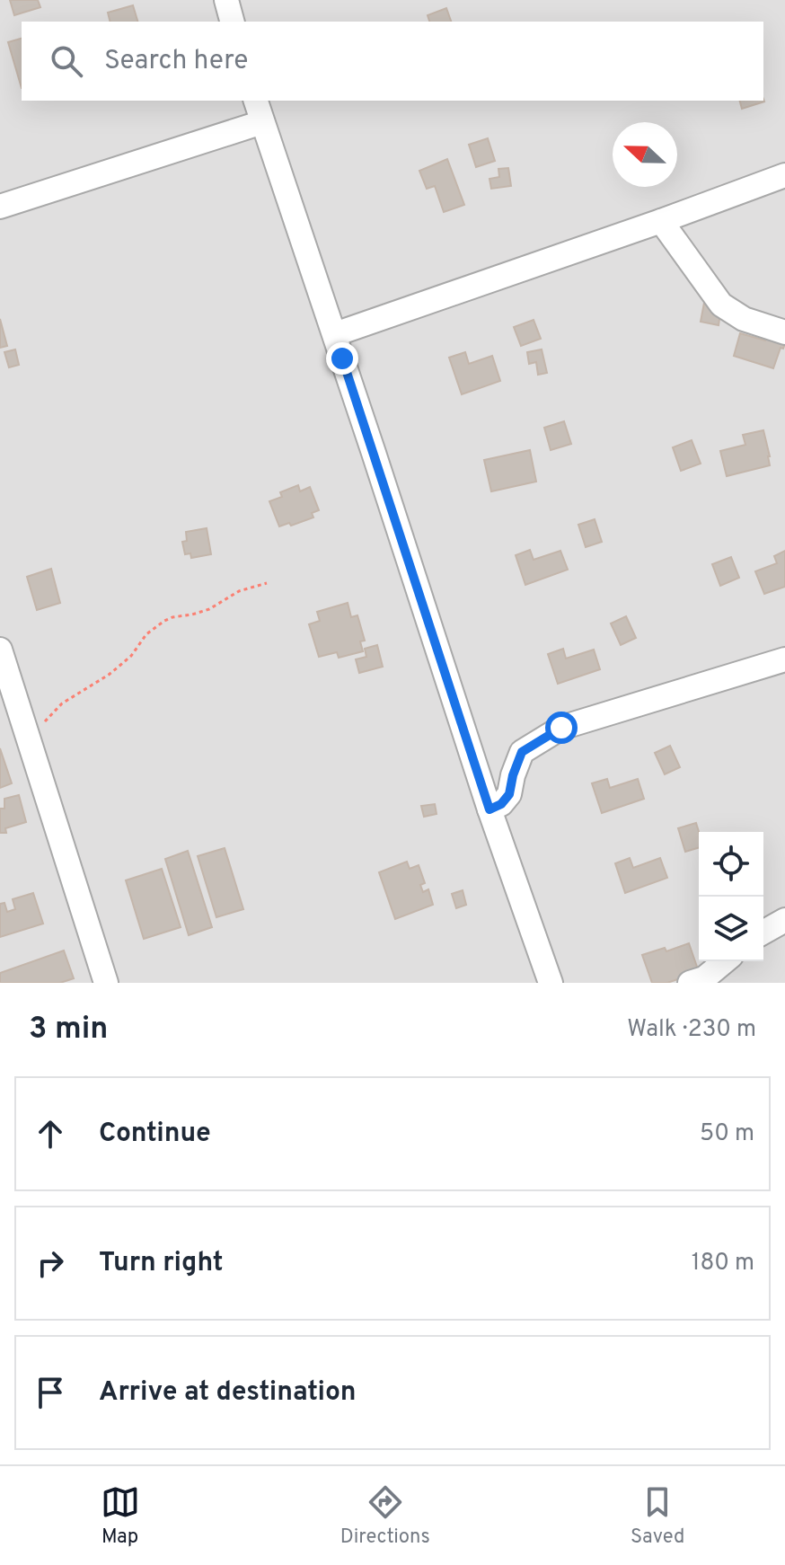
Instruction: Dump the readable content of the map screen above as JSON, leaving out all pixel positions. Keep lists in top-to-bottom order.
{
  "north": "left",
  "page": {
    "search": "Search here",
    "heading": ["3 min", "Walk · 230 m"],
    "list": [
      ["Continue", "50 m"],
      ["Turn right", "180 m"],
      "Arrive at destination"
    ],
    "nav": ["Map", "Directions", "Saved"]
  }
}
